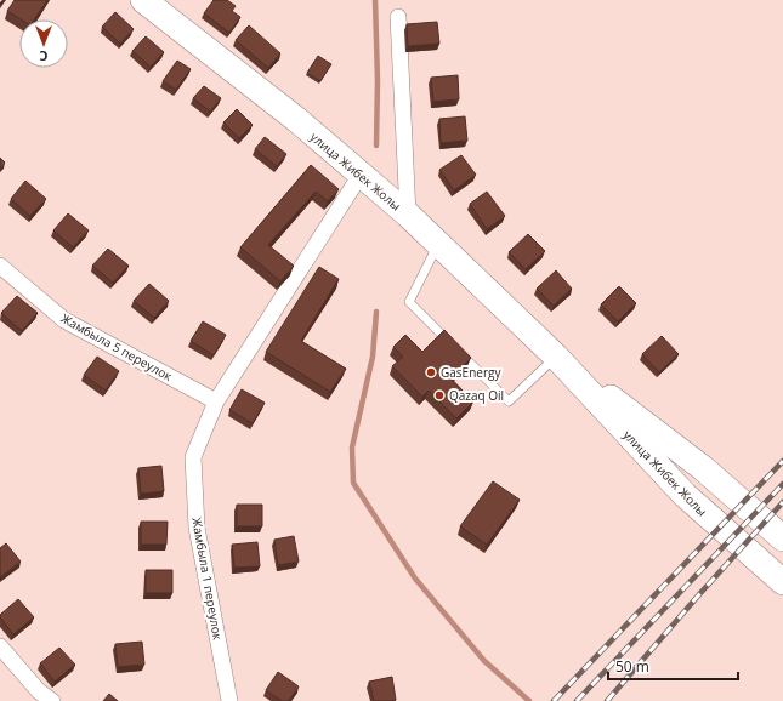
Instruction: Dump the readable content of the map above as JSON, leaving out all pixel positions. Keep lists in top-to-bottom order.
{
  "streets": {
    "main road": ["улица Жибек Жолы"],
    "street": ["Жамбыла 5 переулок", "Жамбыла 1 переулок"]
  },
  "crossings": [
    ["улица Жибек Жолы", "Жамбыла 1 переулок"],
    ["Жамбыла 5 переулок", "Жамбыла 1 переулок"]
  ],
  "places": ["GasEnergy", "Qazaq Oil"],
  "scale_bar": "50 m",
  "north": "bottom"
}
